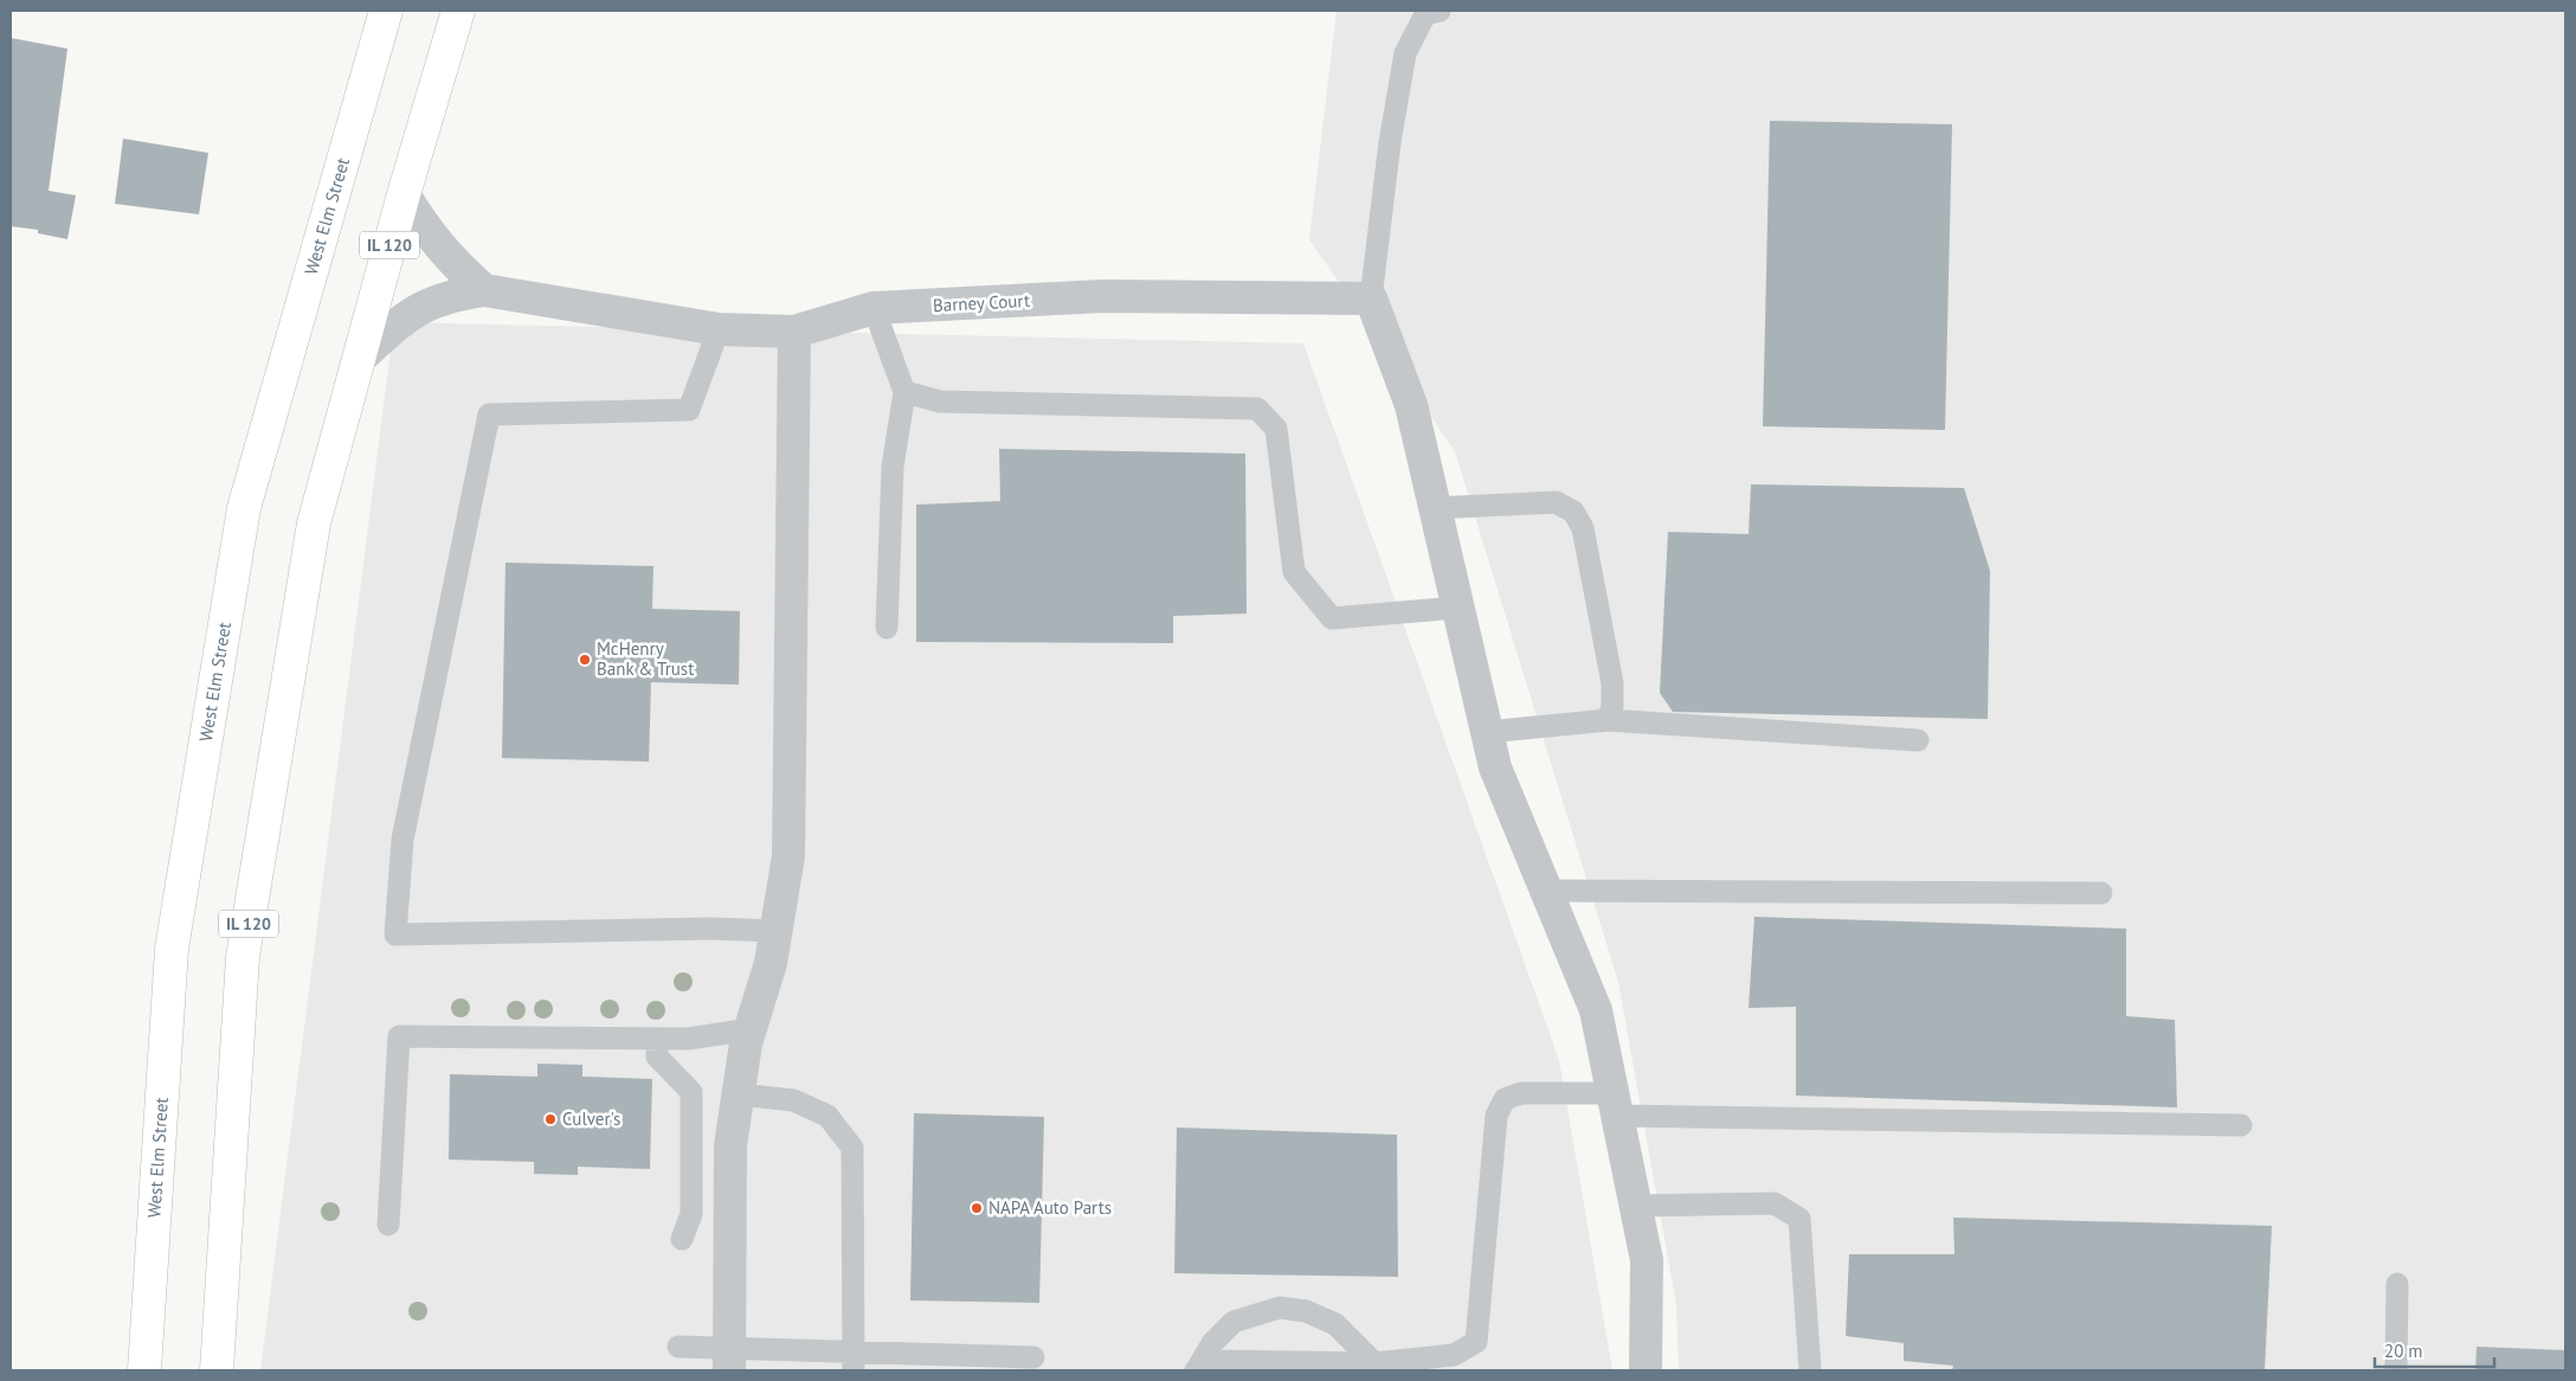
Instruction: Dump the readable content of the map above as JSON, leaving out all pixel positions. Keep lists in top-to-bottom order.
{
  "streets": {
    "main road": ["West Elm Street", "IL 120"],
    "street": ["Barney Court"]
  },
  "crossings": [
    ["IL 120", "Barney Court"]
  ],
  "places": ["McHenry Bank & Trust", "Culver's", "NAPA Auto Parts"],
  "scale_bar": "20 m"
}
